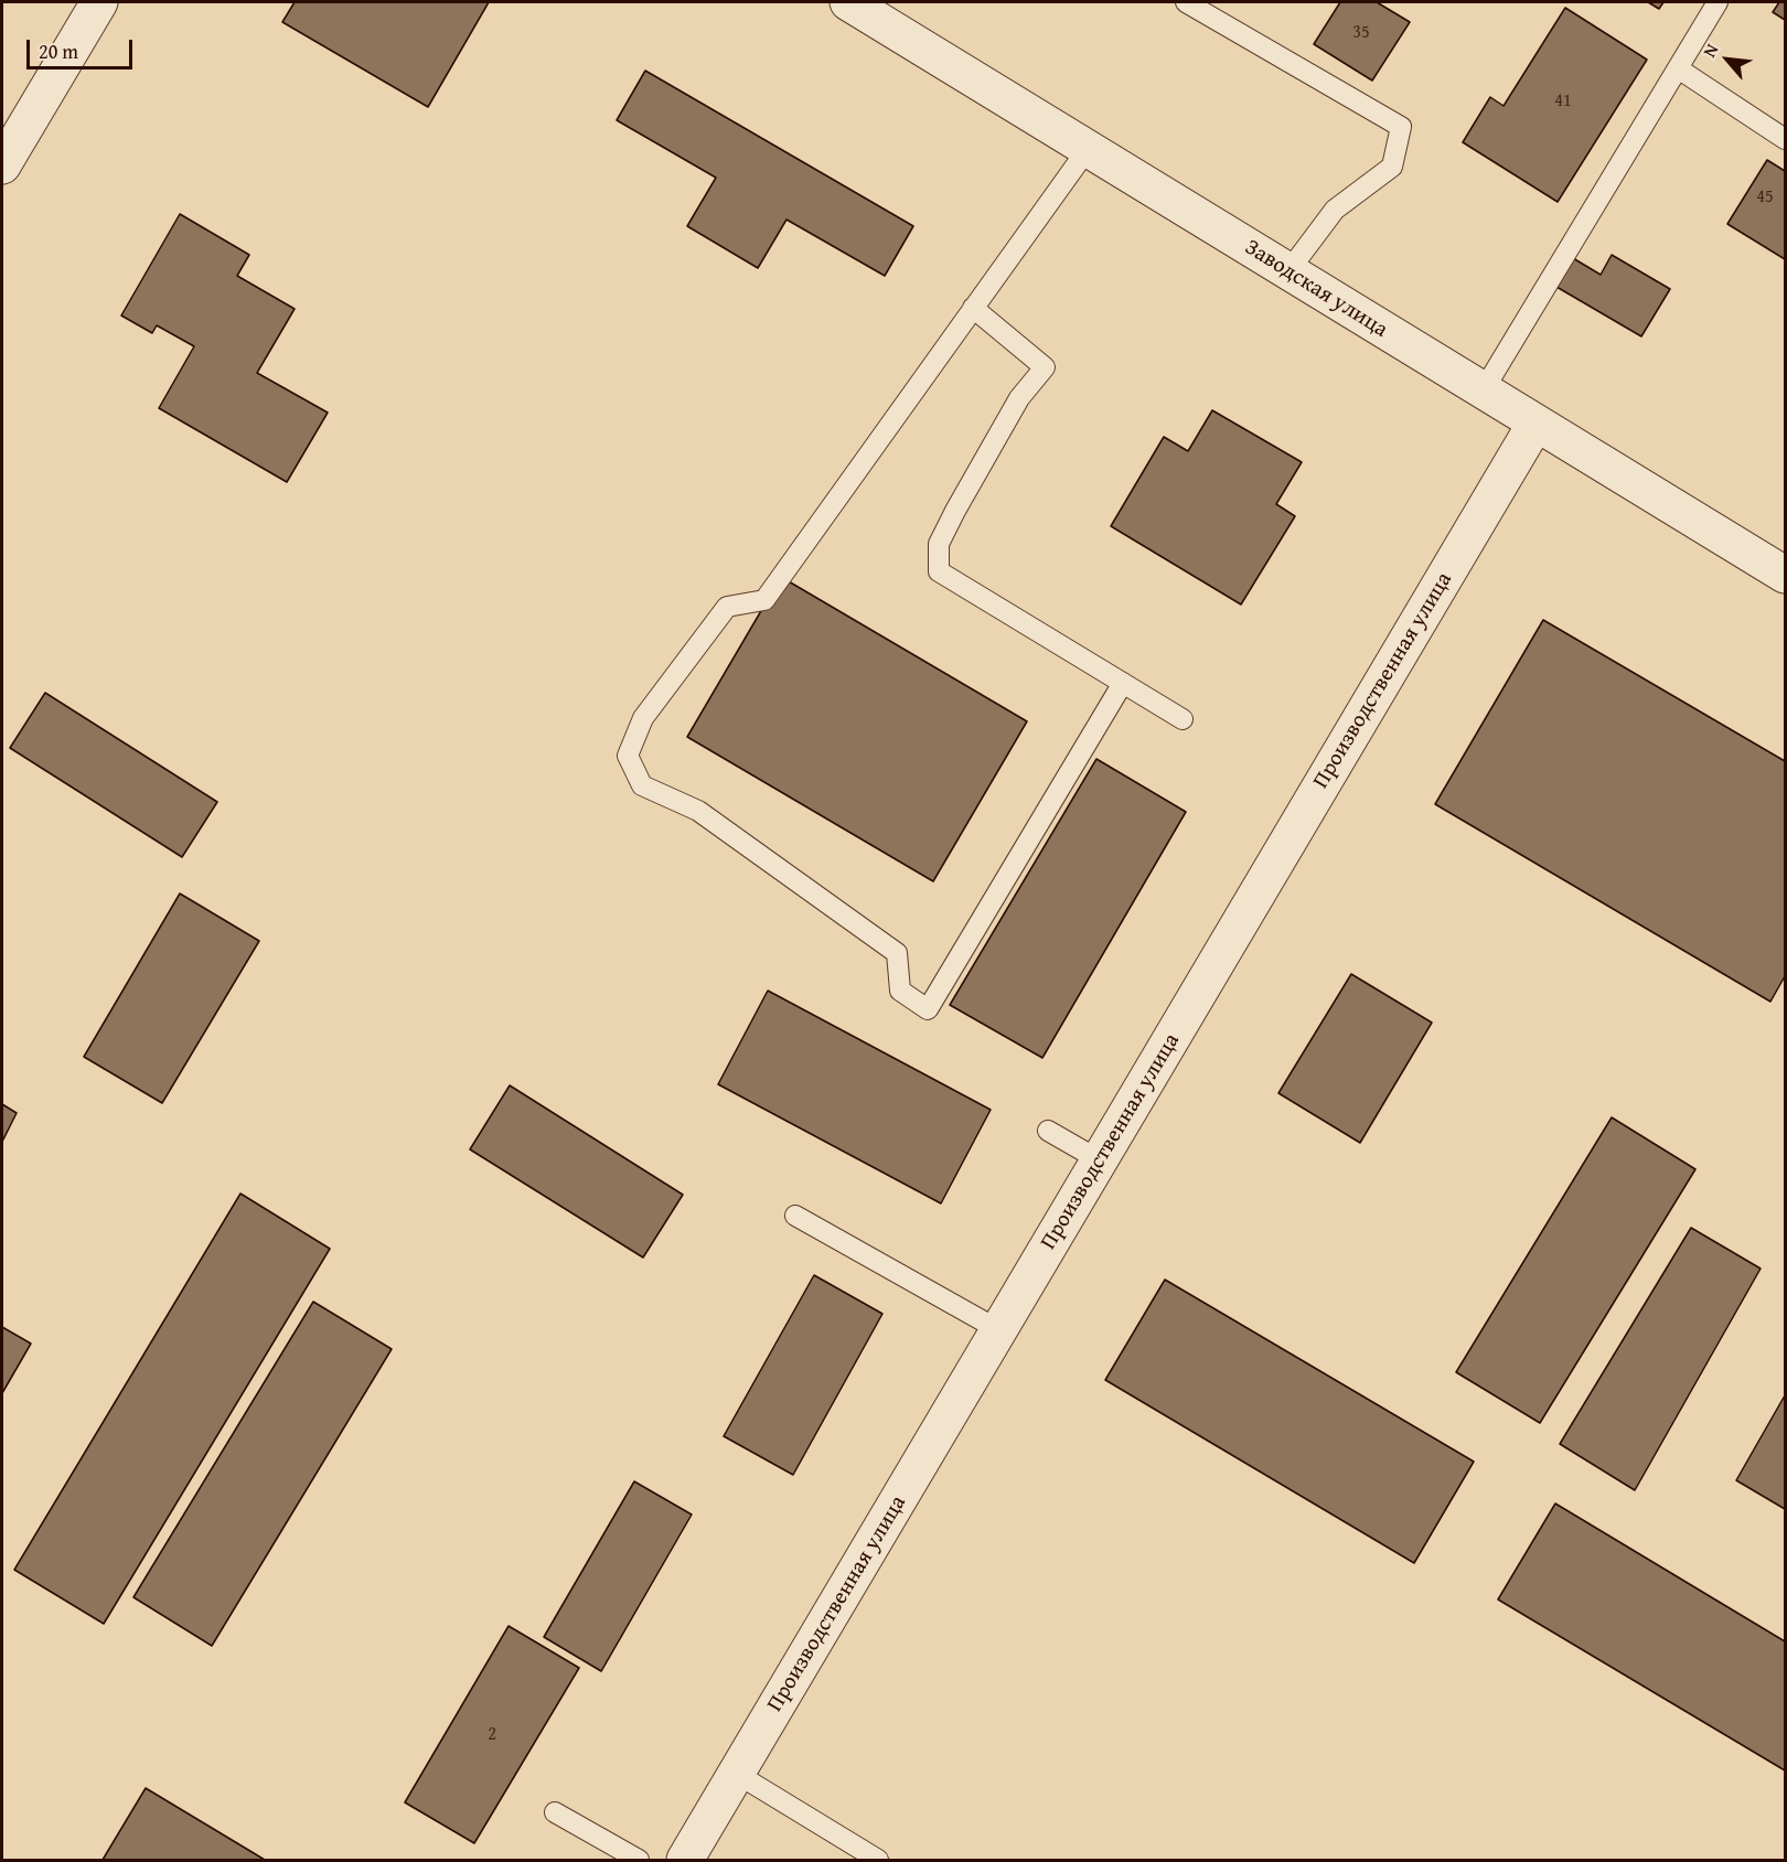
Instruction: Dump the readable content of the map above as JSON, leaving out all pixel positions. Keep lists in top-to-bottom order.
{
  "streets": {
    "street": ["Заводская улица", "Производственная улица"]
  },
  "crossings": [
    ["Заводская улица", "Производственная улица"]
  ],
  "house_numbers": [
    "35",
    "41",
    "45",
    "2"
  ],
  "scale_bar": "20 m",
  "north": "top left"
}
